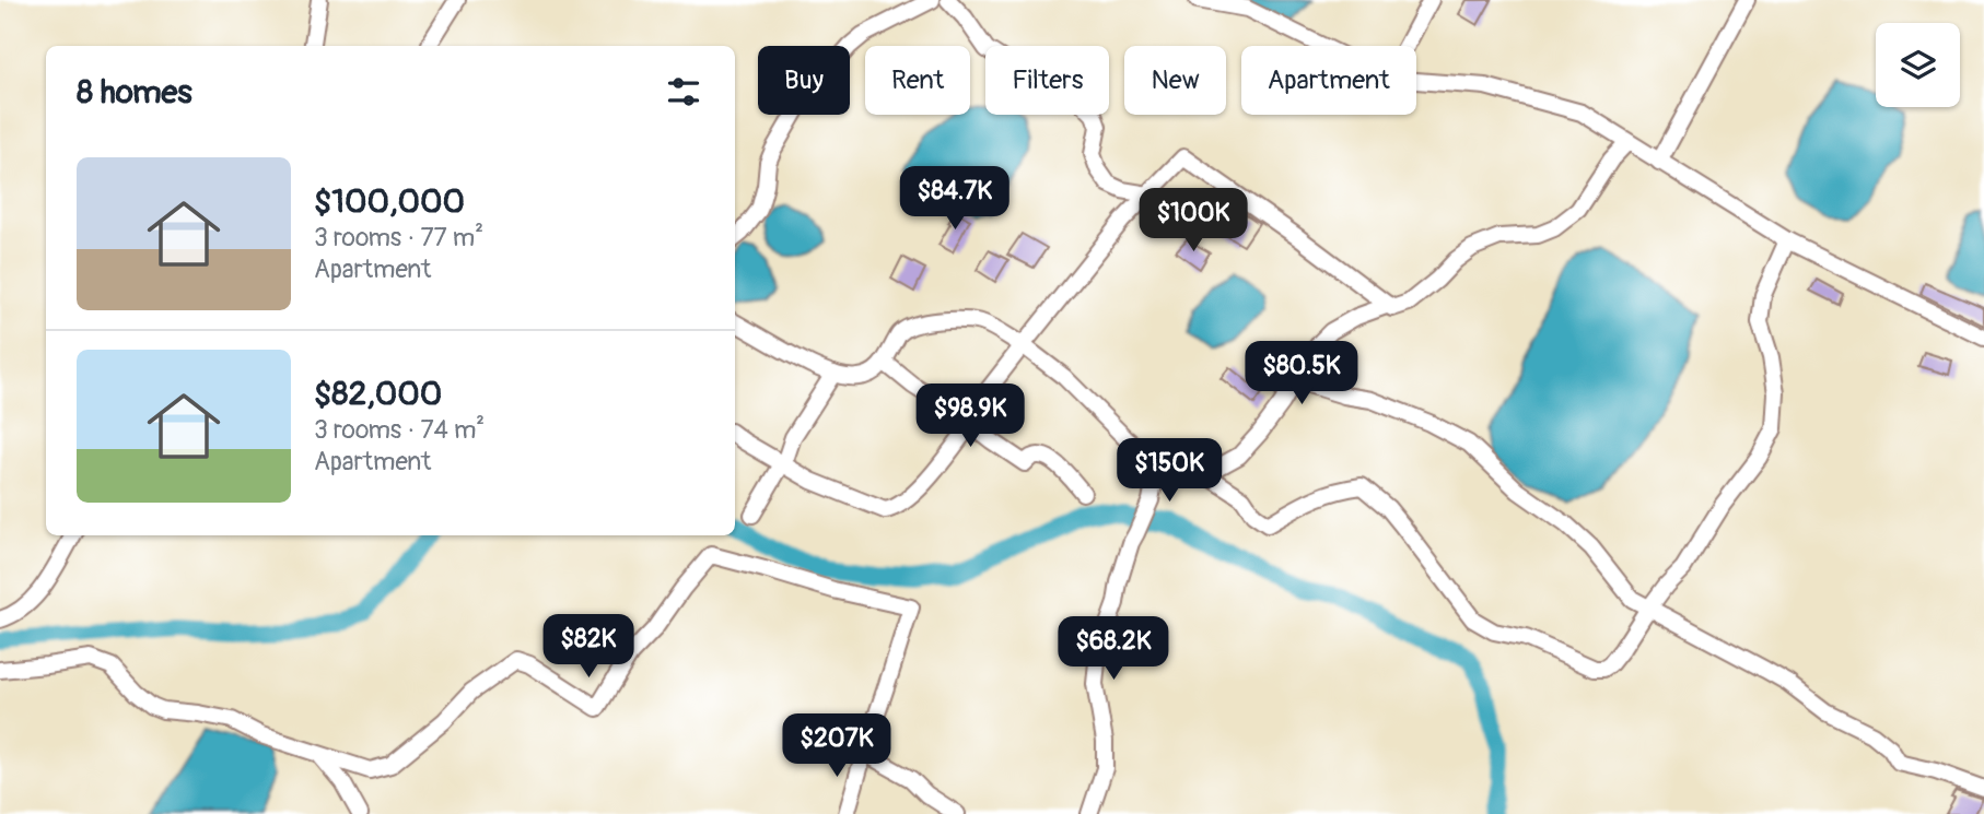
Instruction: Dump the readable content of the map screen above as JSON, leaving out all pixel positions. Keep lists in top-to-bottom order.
{
  "page": {
    "chip": [
      "Buy",
      "Rent",
      "Filters",
      "New",
      "Apartment"
    ],
    "heading": "8 homes",
    "list": [
      {
        "name": "$100,000",
        "note": "3 rooms · 77 m² · Apartment"
      },
      {
        "name": "$82,000",
        "note": "3 rooms · 74 m² · Apartment"
      }
    ],
    "price": [
      "$84.7K",
      "$100K",
      "$80.5K",
      "$98.9K",
      "$150K",
      "$82K",
      "$68.2K",
      "$207K"
    ]
  }
}
